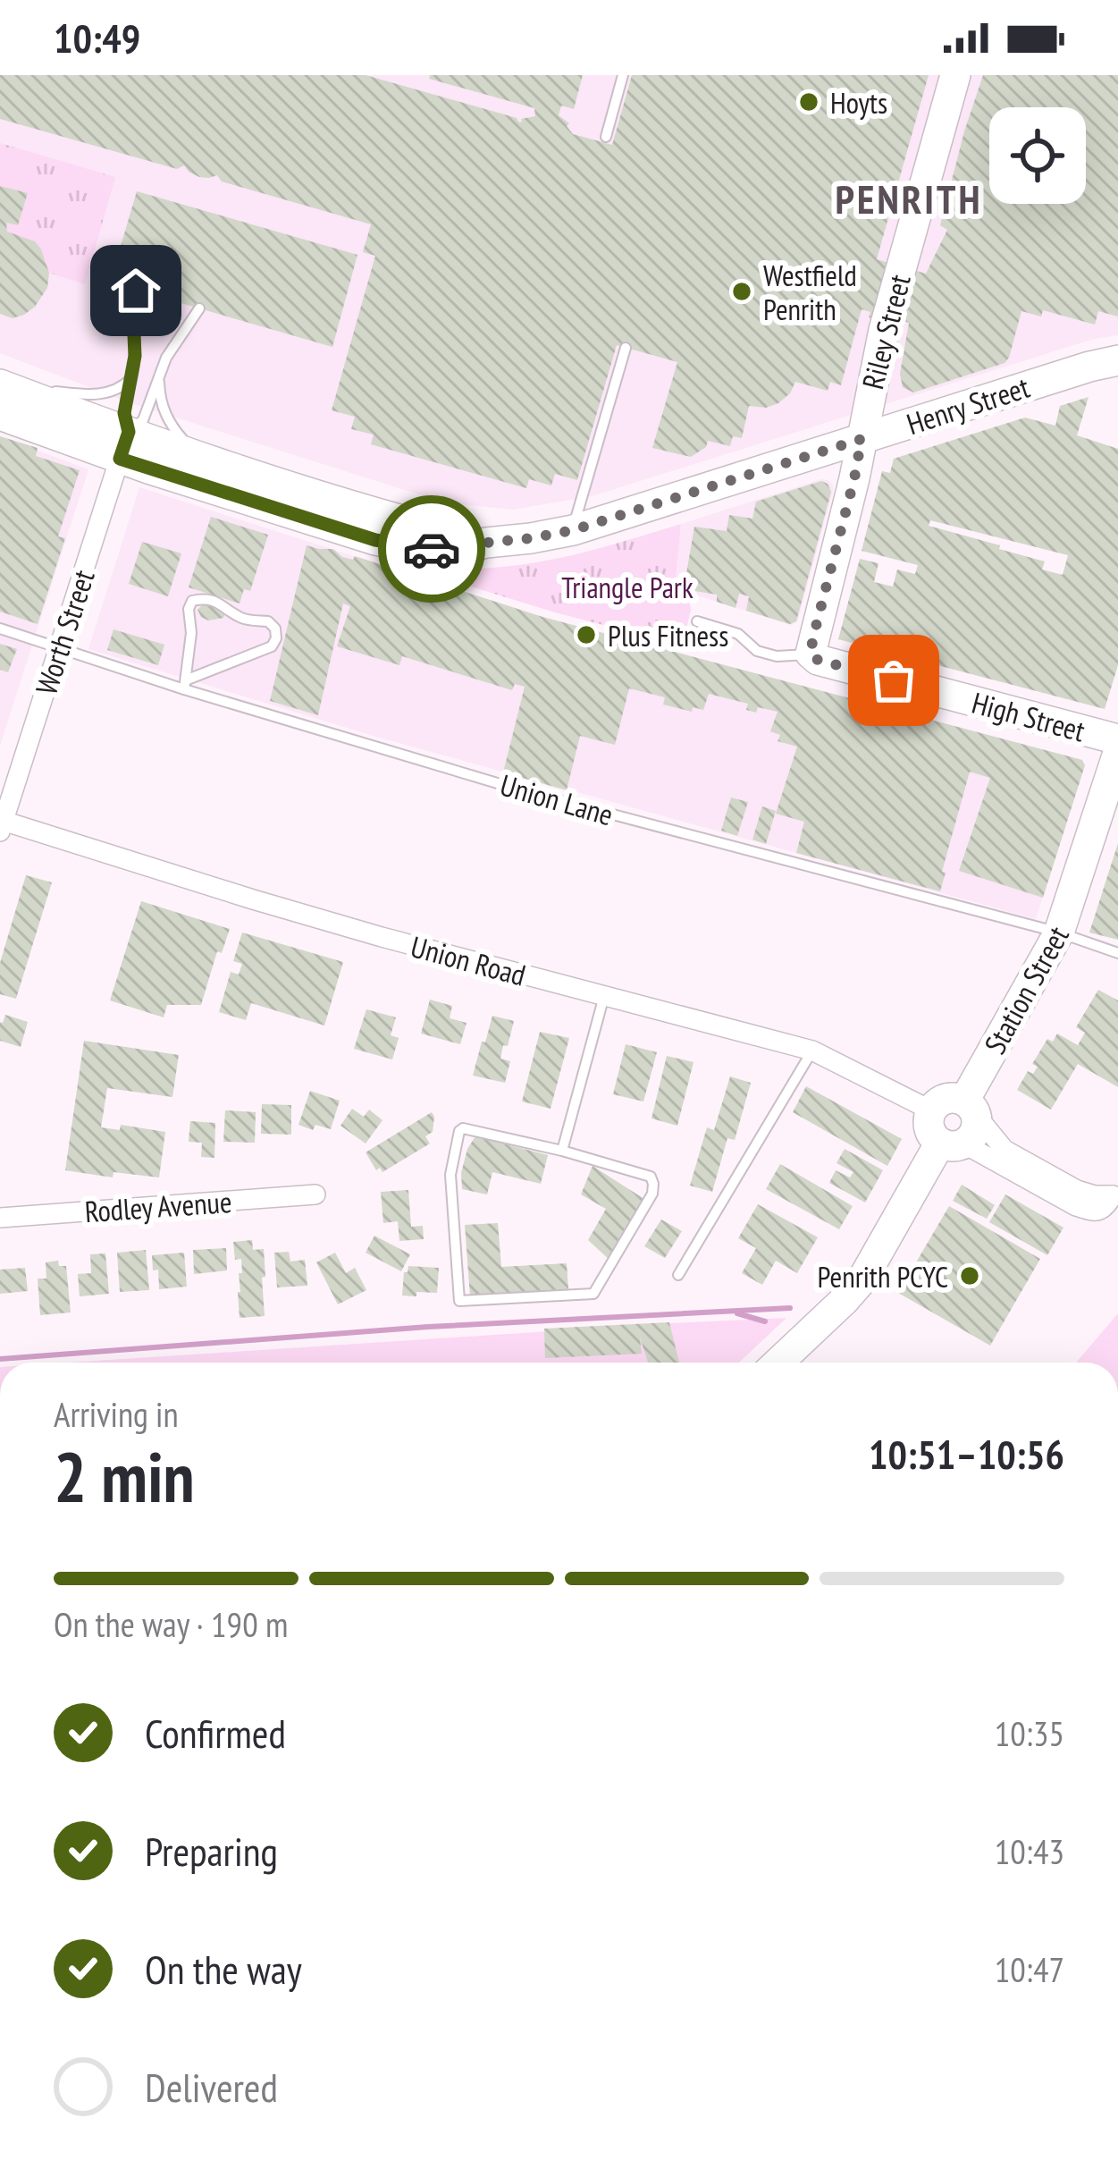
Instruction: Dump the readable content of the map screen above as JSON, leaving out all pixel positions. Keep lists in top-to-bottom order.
{
  "streets": {
    "street": [
      "Riley Street",
      "Henry Street",
      "Worth Street",
      "High Street",
      "Union Road",
      "Station Street",
      "Rodley Avenue"
    ],
    "lane": ["Union Lane"]
  },
  "crossings": [
    ["Riley Street", "Henry Street"],
    ["Riley Street", "High Street"],
    ["Worth Street", "Union Lane"],
    ["Worth Street", "Union Road"],
    ["Union Lane", "Station Street"],
    ["Union Road", "Station Street"]
  ],
  "districts": ["PENRITH"],
  "parks": ["Triangle Park"],
  "places": [
    "Hoyts",
    "Westfield Penrith",
    "Plus Fitness",
    "Penrith PCYC"
  ],
  "page": {
    "status": "10:49",
    "heading": ["2 min", "Arriving in", "10:51–10:56"],
    "bar": "On the way · 190 m",
    "list": [
      ["Confirmed", "10:35"],
      ["Preparing", "10:43"],
      ["On the way", "10:47"],
      "Delivered"
    ]
  }
}
